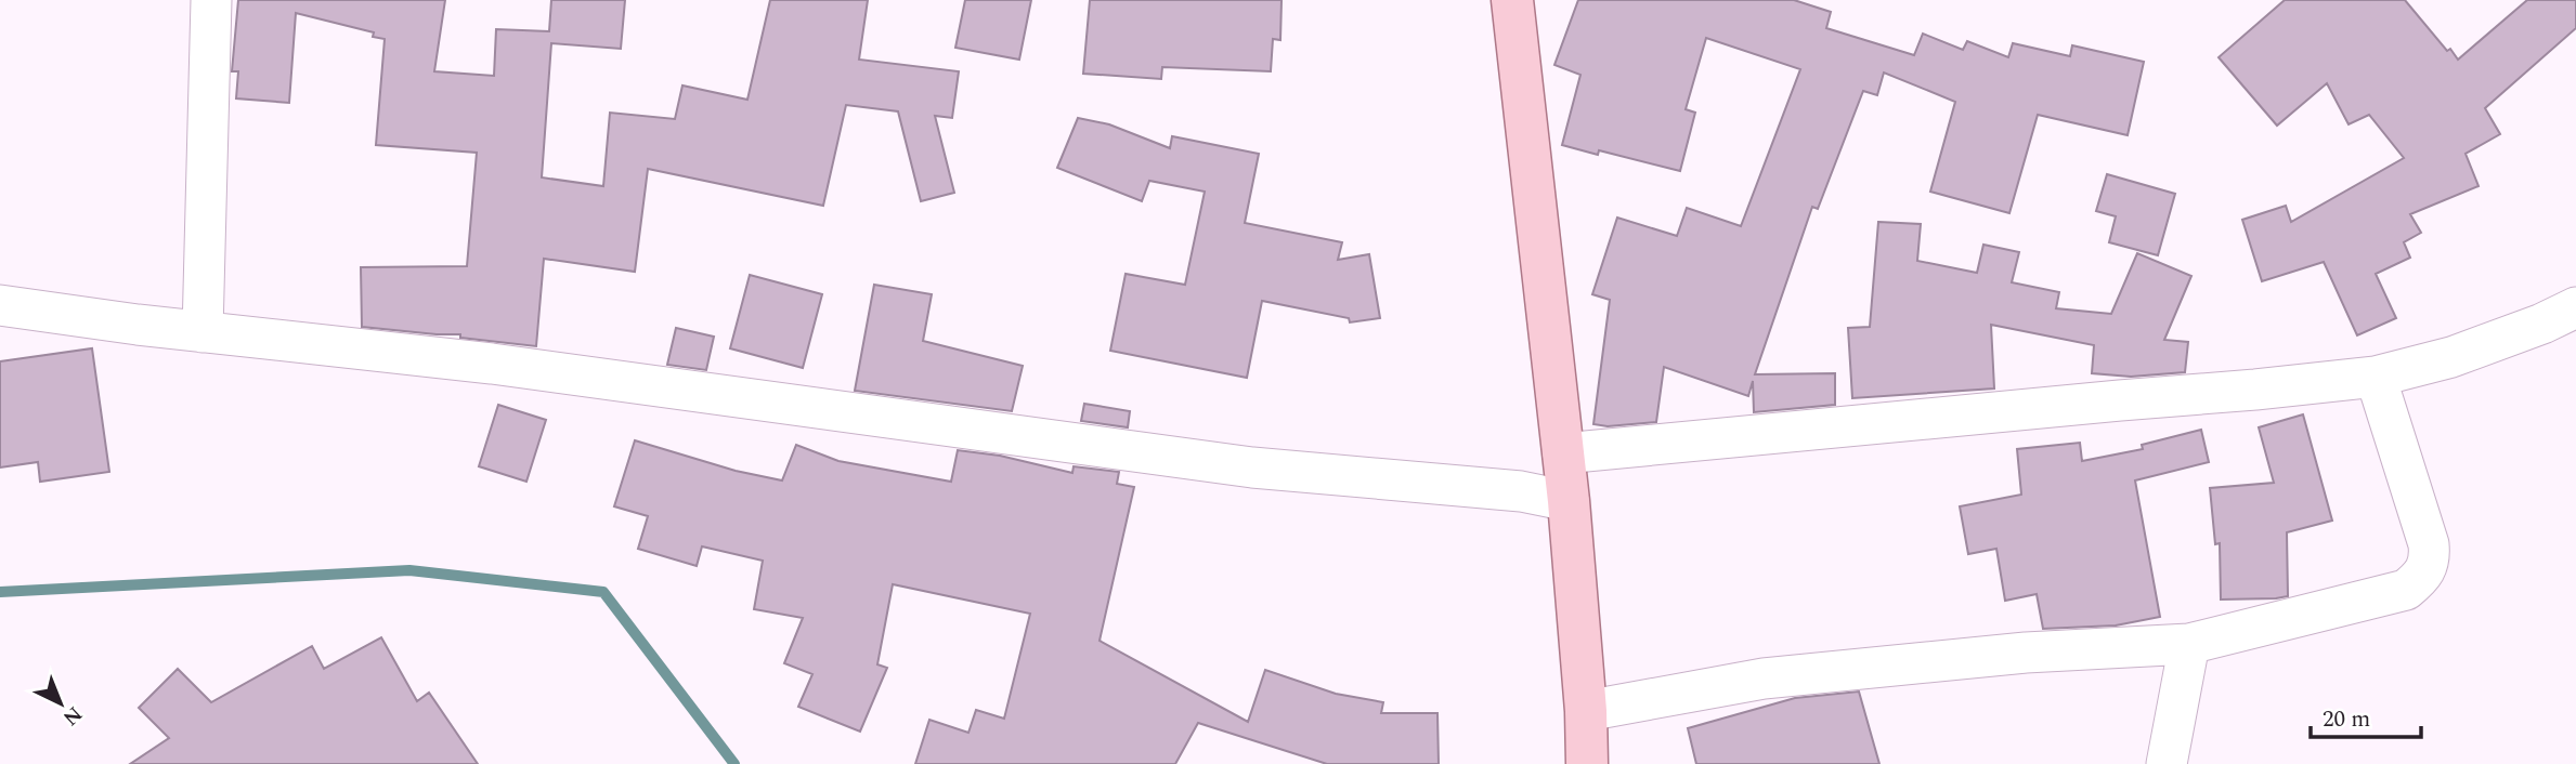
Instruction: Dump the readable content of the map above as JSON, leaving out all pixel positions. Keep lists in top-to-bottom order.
{
  "scale_bar": "20 m",
  "north": "bottom right"
}
